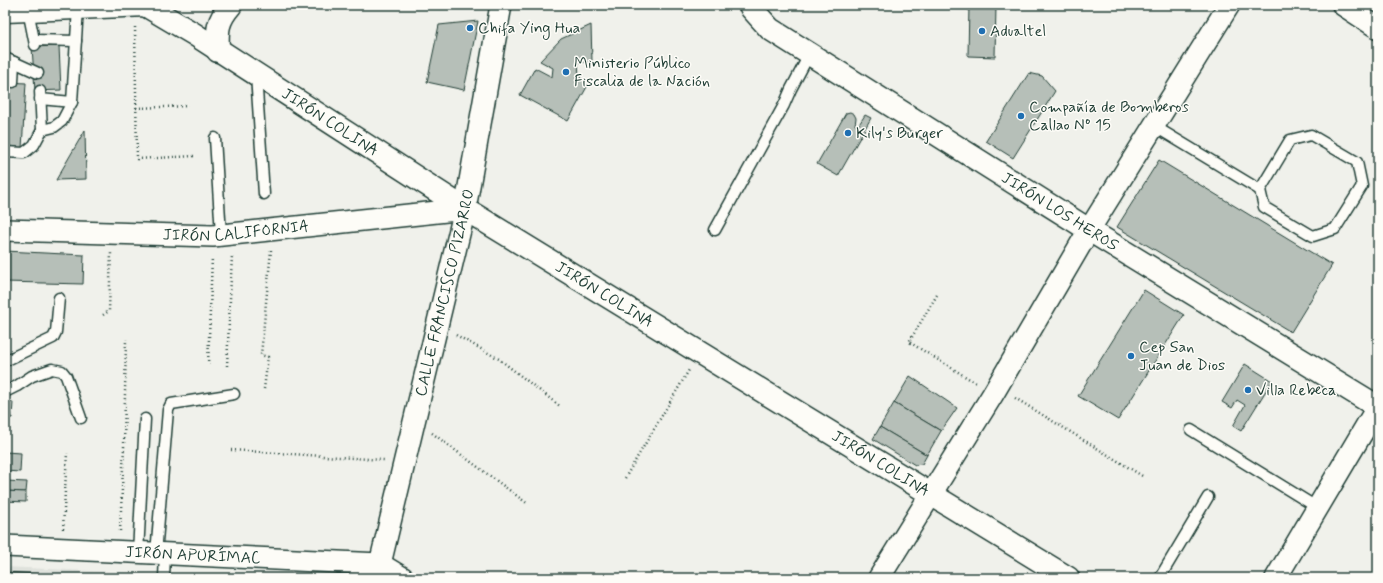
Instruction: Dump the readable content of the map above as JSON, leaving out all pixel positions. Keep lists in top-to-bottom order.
{
  "streets": {
    "street": [
      "JIRÓN COLINA",
      "JIRÓN LOS HEROS",
      "JIRÓN CALIFORNIA",
      "CALLE FRANCISCO PIZARRO",
      "JIRÓN APURÍMAC"
    ]
  },
  "crossings": [
    ["JIRÓN COLINA", "JIRÓN CALIFORNIA"],
    ["JIRÓN COLINA", "CALLE FRANCISCO PIZARRO"],
    ["JIRÓN CALIFORNIA", "CALLE FRANCISCO PIZARRO"],
    ["CALLE FRANCISCO PIZARRO", "JIRÓN APURÍMAC"]
  ],
  "places": [
    "Chifa Ying Hua",
    "Adualtel",
    "Ministerio Público Fiscalia de la Nación",
    "Compañía de Bomberos Callao Nº 15",
    "Kily's Burger",
    "Cep San Juan de Dios",
    "Villa Rebeca"
  ]
}
